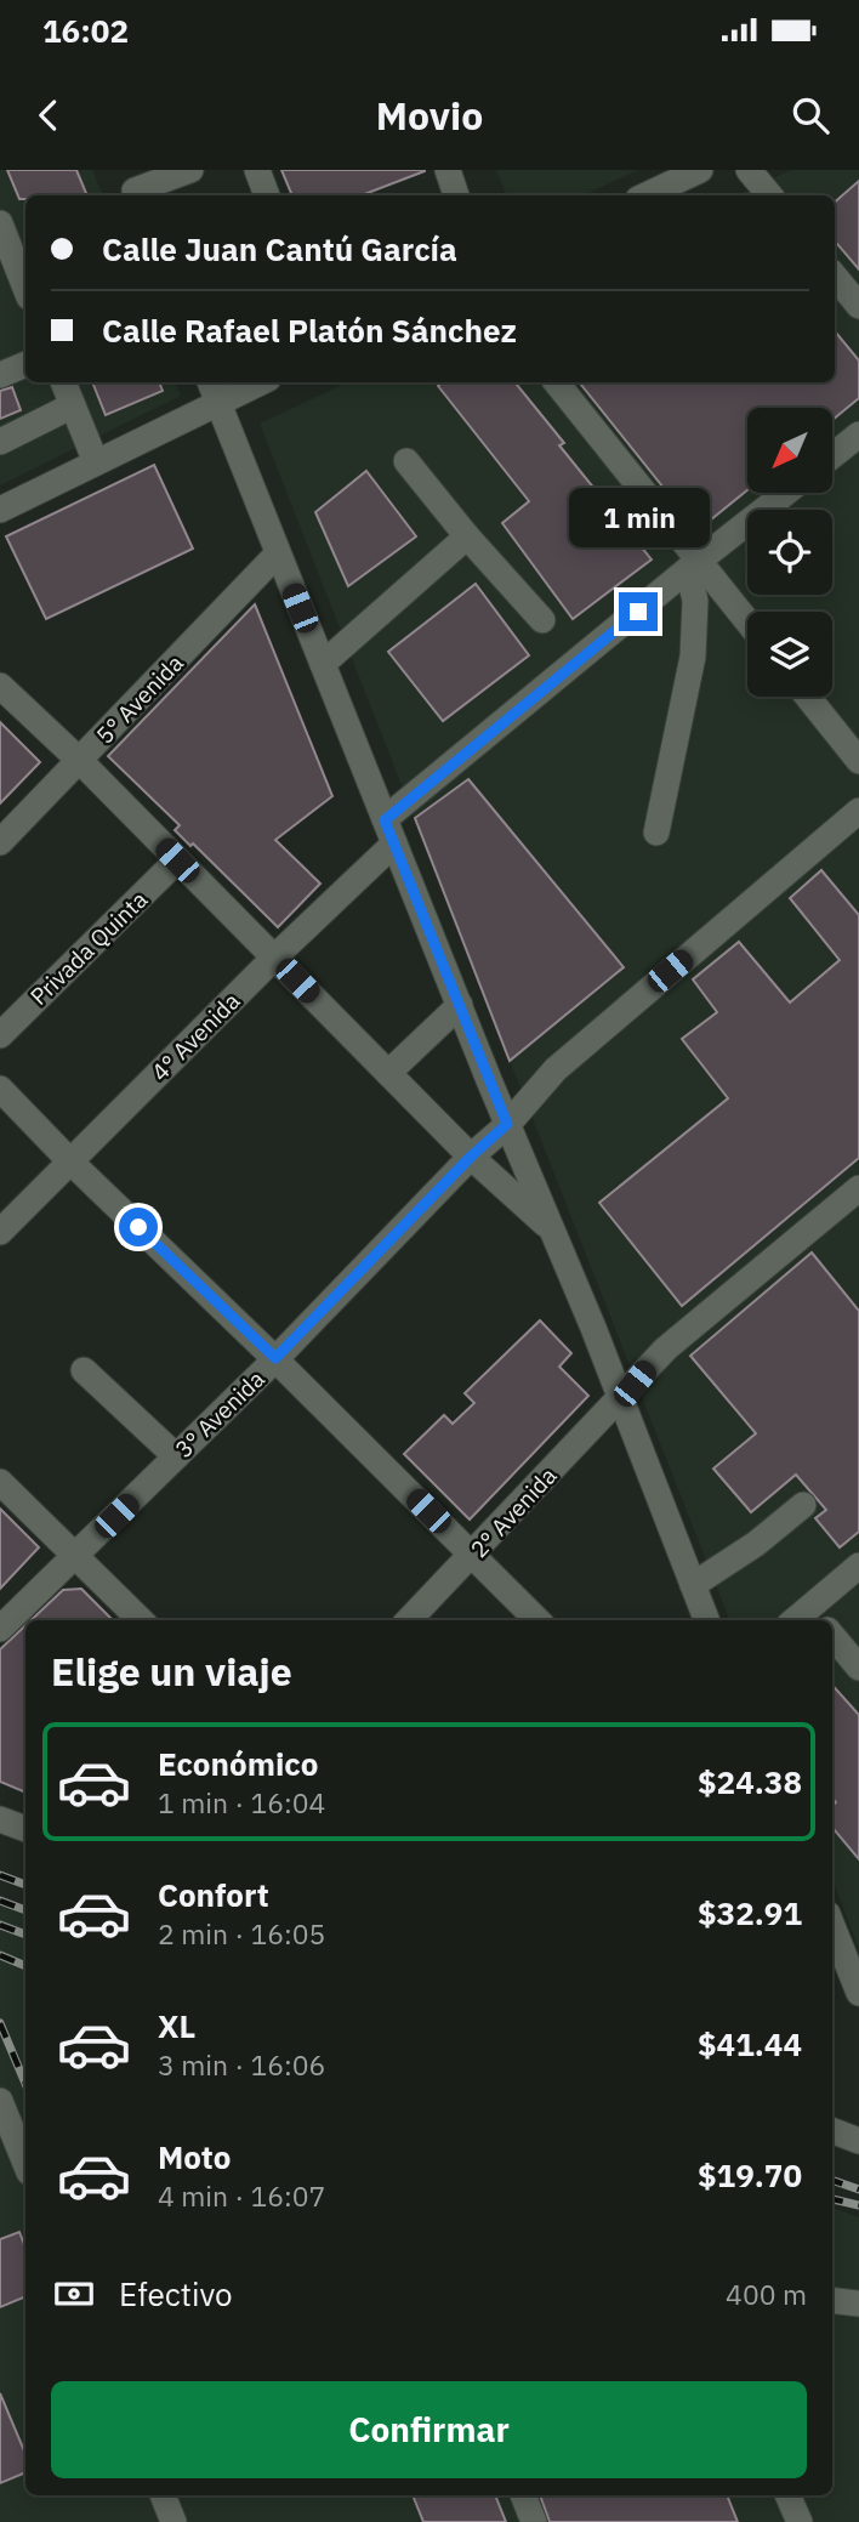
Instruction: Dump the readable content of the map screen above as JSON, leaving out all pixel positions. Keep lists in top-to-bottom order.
{
  "streets": {
    "street": [
      "5° Avenida",
      "Privada Quinta",
      "4° Avenida",
      "3° Avenida",
      "2° Avenida"
    ]
  },
  "north": "bottom left",
  "page": {
    "status": "16:02",
    "header": "Movio",
    "banner": ["Calle Juan Cantú García", "Calle Rafael Platón Sánchez"],
    "bubble": "1 min",
    "heading": "Elige un viaje",
    "list": [
      {
        "name": "Económico",
        "note": "1 min · 16:04",
        "value": "$24.38"
      },
      {
        "name": "Confort",
        "note": "2 min · 16:05",
        "value": "$32.91"
      },
      {
        "name": "XL",
        "note": "3 min · 16:06",
        "value": "$41.44"
      },
      {
        "name": "Moto",
        "note": "4 min · 16:07",
        "value": "$19.70"
      }
    ],
    "pay": ["Efectivo", "400 m"],
    "buttons": "Confirmar"
  }
}
